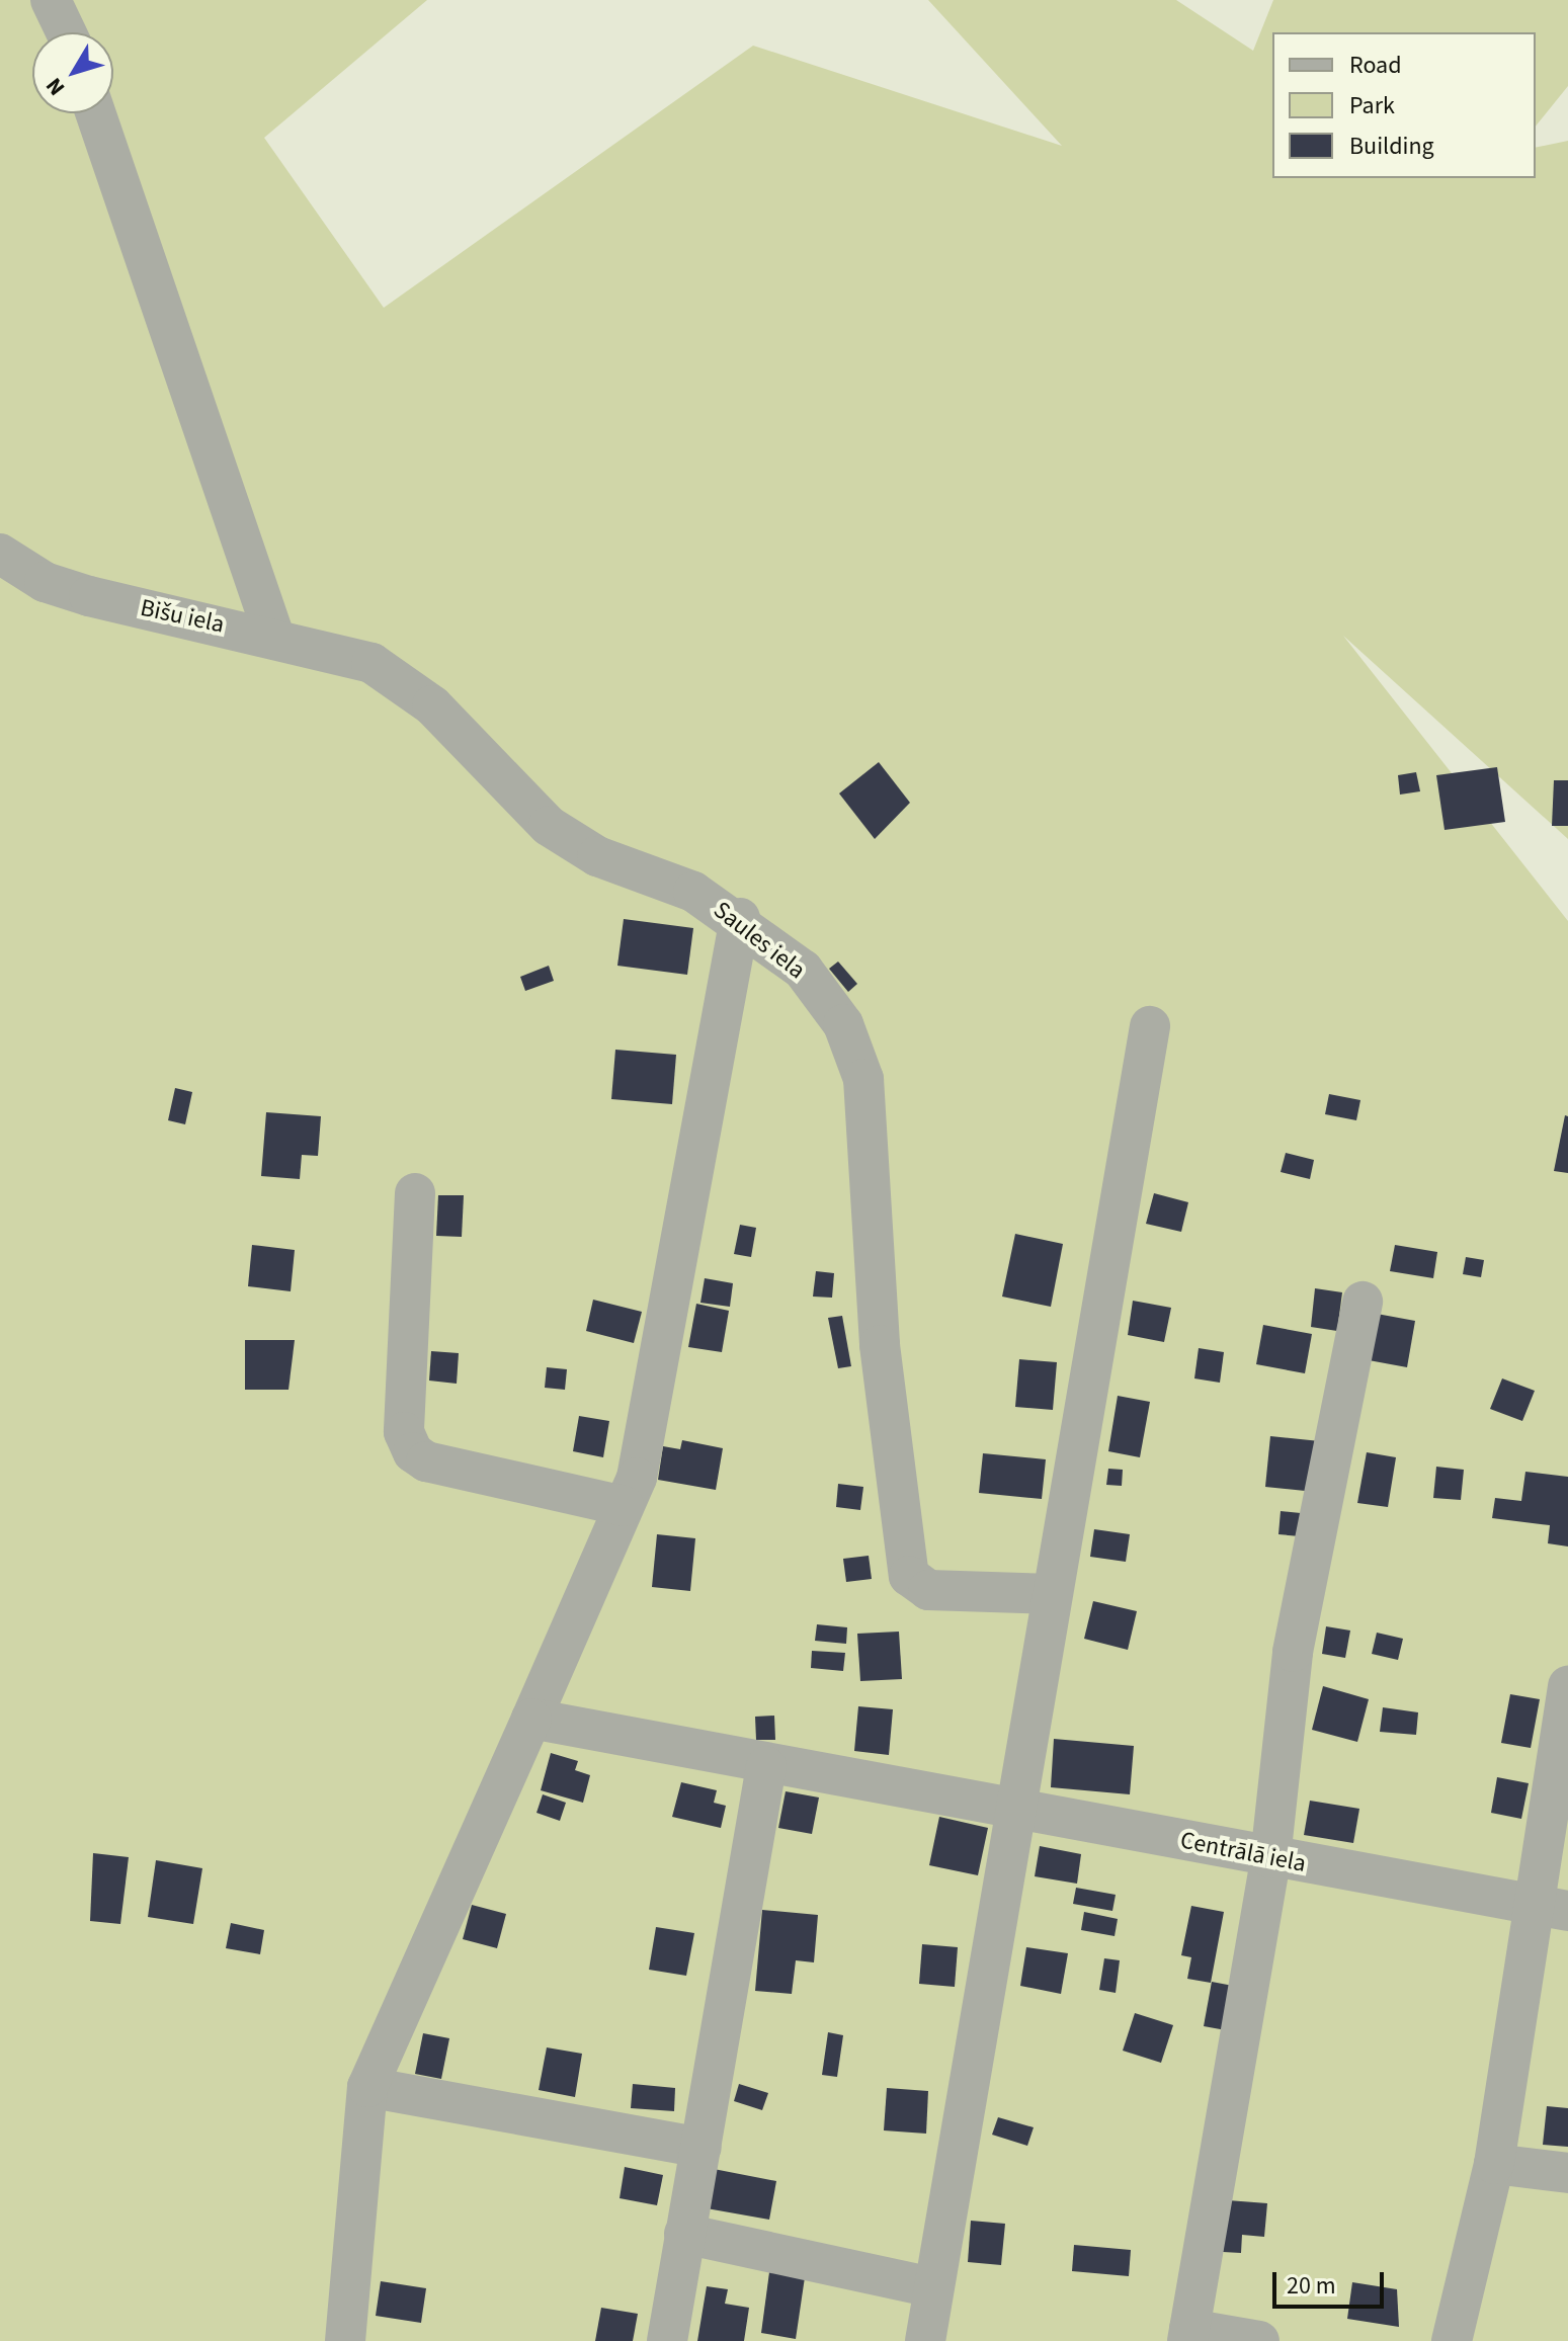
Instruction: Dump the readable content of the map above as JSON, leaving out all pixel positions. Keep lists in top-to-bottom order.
{
  "streets": {
    "street": ["Bišu iela", "Saules iela", "Centrālā iela"]
  },
  "crossings": [
    ["Bišu iela", "Saules iela"]
  ],
  "legend": ["Road", "Park", "Building"],
  "scale_bar": "20 m",
  "north": "bottom left"
}
